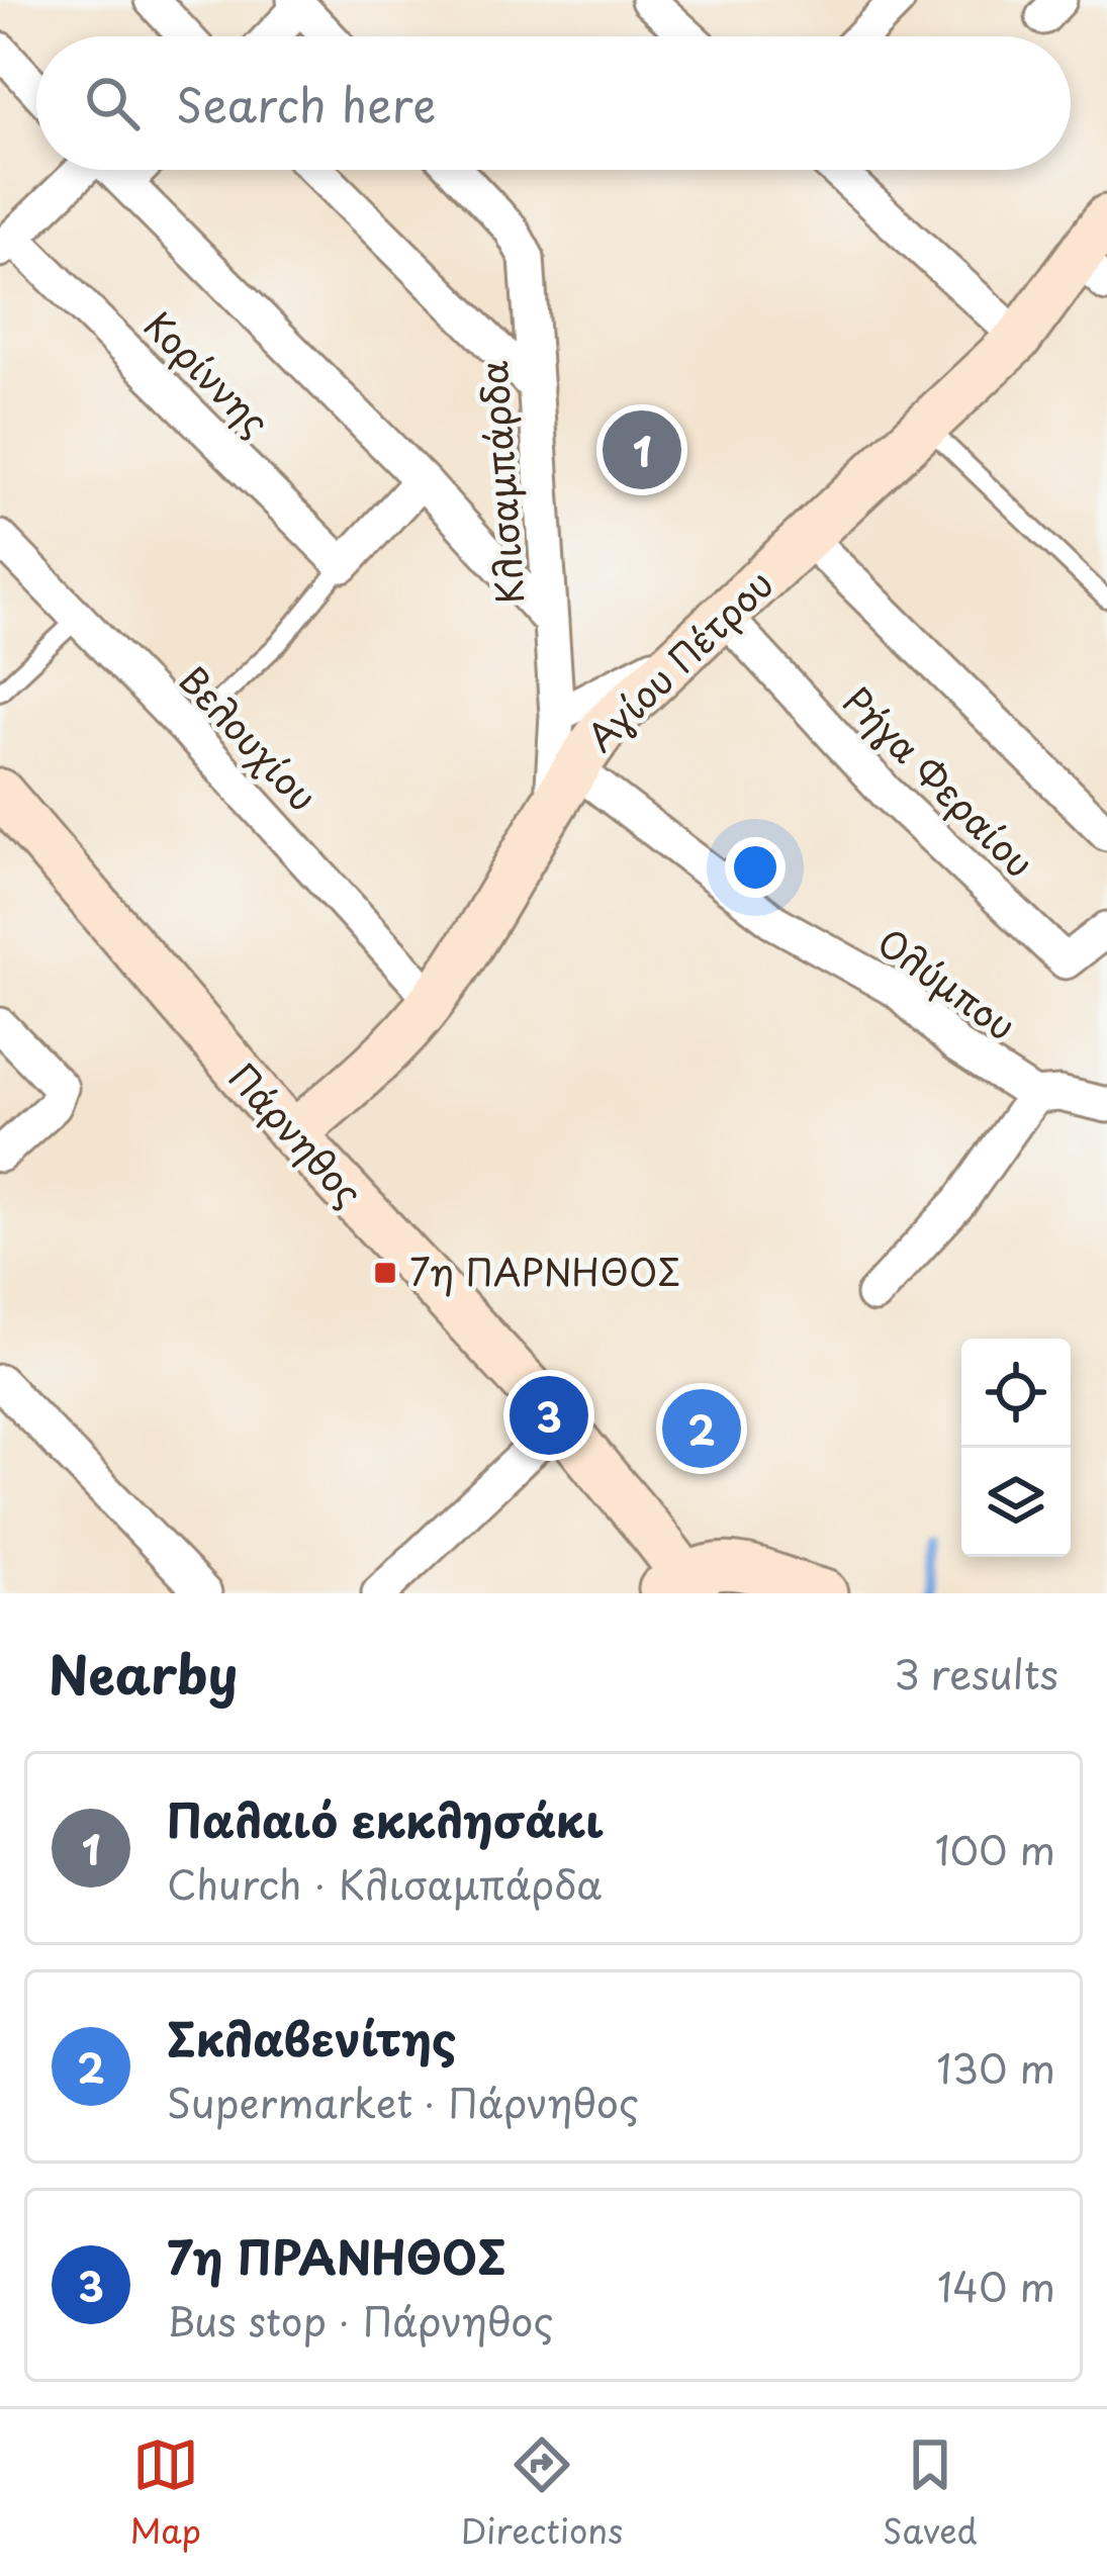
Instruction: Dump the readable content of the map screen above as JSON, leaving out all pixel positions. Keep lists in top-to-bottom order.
{
  "streets": {
    "street": [
      "Κορίννης",
      "Κλισαμπάρδα",
      "Αγίου Πέτρου",
      "Βελουχίου",
      "Ρήγα Φεραίου",
      "Ολύμπου",
      "Πάρνηθος"
    ]
  },
  "crossings": [
    ["Κλισαμπάρδα", "Αγίου Πέτρου"],
    ["Αγίου Πέτρου", "Βελουχίου"],
    ["Αγίου Πέτρου", "Ρήγα Φεραίου"],
    ["Αγίου Πέτρου", "Ολύμπου"],
    ["Αγίου Πέτρου", "Πάρνηθος"]
  ],
  "places": {
    "transit": ["7η ΠΑΡΝΗΘΟΣ"]
  },
  "page": {
    "search": "Search here",
    "pins": ["1", "3", "2"],
    "heading": ["Nearby", "3 results"],
    "list": [
      {
        "mark": "1",
        "name": "Παλαιό εκκλησάκι",
        "note": "Church · Κλισαμπάρδα",
        "value": "100 m"
      },
      {
        "mark": "2",
        "name": "Σκλαβενίτης",
        "note": "Supermarket · Πάρνηθος",
        "value": "130 m"
      },
      {
        "mark": "3",
        "name": "7η ΠΡΑΝΗΘΟΣ",
        "note": "Bus stop · Πάρνηθος",
        "value": "140 m"
      }
    ],
    "nav": ["Map", "Directions", "Saved"]
  }
}
